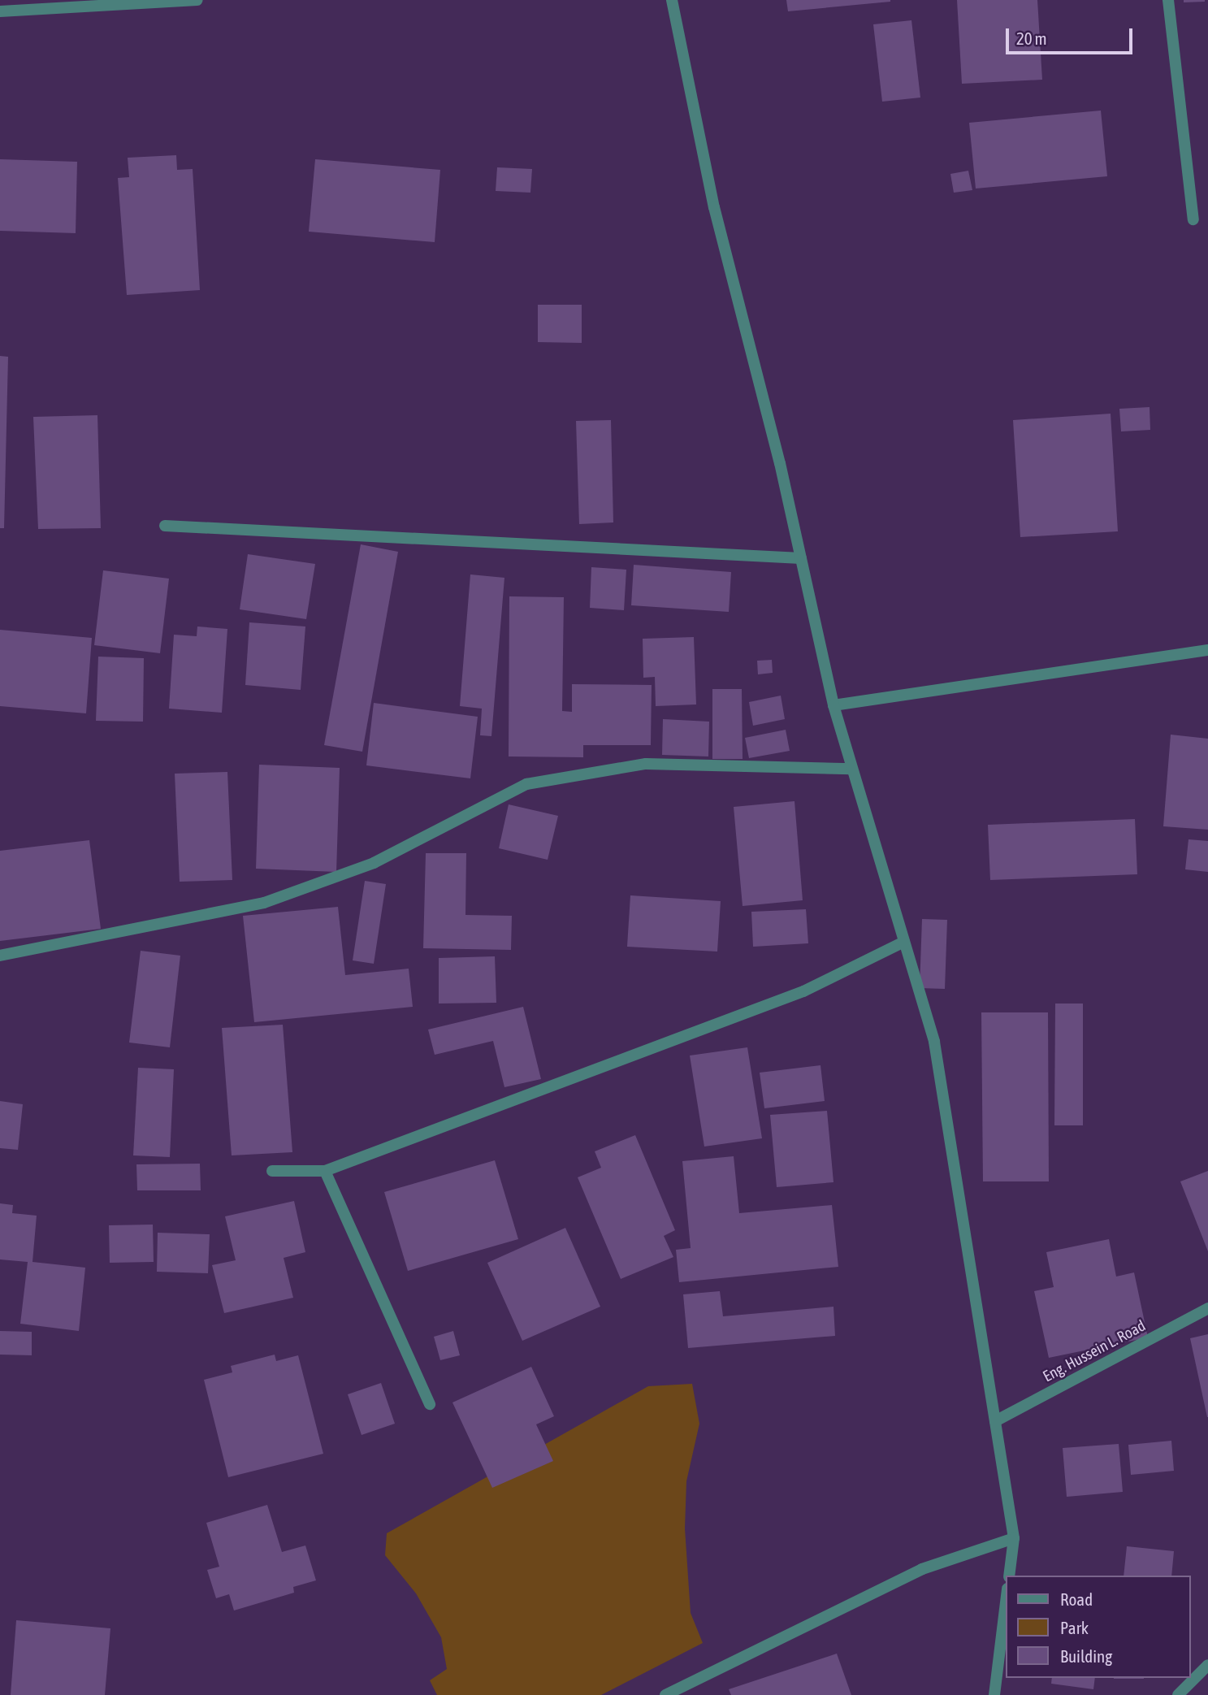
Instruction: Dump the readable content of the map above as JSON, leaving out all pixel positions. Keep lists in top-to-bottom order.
{
  "streets": {
    "street": ["Eng. Hussein L. Road"]
  },
  "legend": ["Road", "Park", "Building"],
  "scale_bar": "20 m"
}
